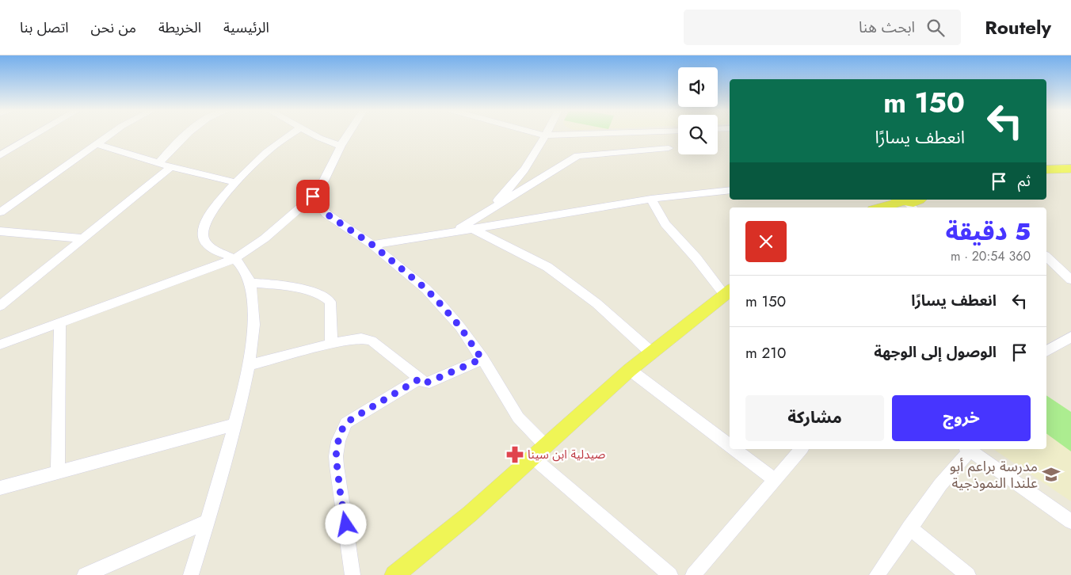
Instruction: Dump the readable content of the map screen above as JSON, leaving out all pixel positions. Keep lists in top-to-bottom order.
{
  "places": {
    "pharmacy": ["صيدلية ابن سينا"],
    "school or university": ["مدرسة براعم أبو علندا النموذجية"]
  },
  "page": {
    "header": "Routely",
    "search": "ابحث هنا",
    "nav": [
      "الرئيسية",
      "الخريطة",
      "من نحن",
      "اتصل بنا"
    ],
    "turn": ["150 m", "انعطف يسارًا"],
    "then": "ثم",
    "heading": ["5 دقيقة", "360 m · 20:54"],
    "list": [
      {
        "name": "انعطف يسارًا",
        "value": "150 m"
      },
      {
        "name": "الوصول إلى الوجهة",
        "value": "210 m"
      }
    ],
    "buttons": ["خروج", "مشاركة"]
  }
}
